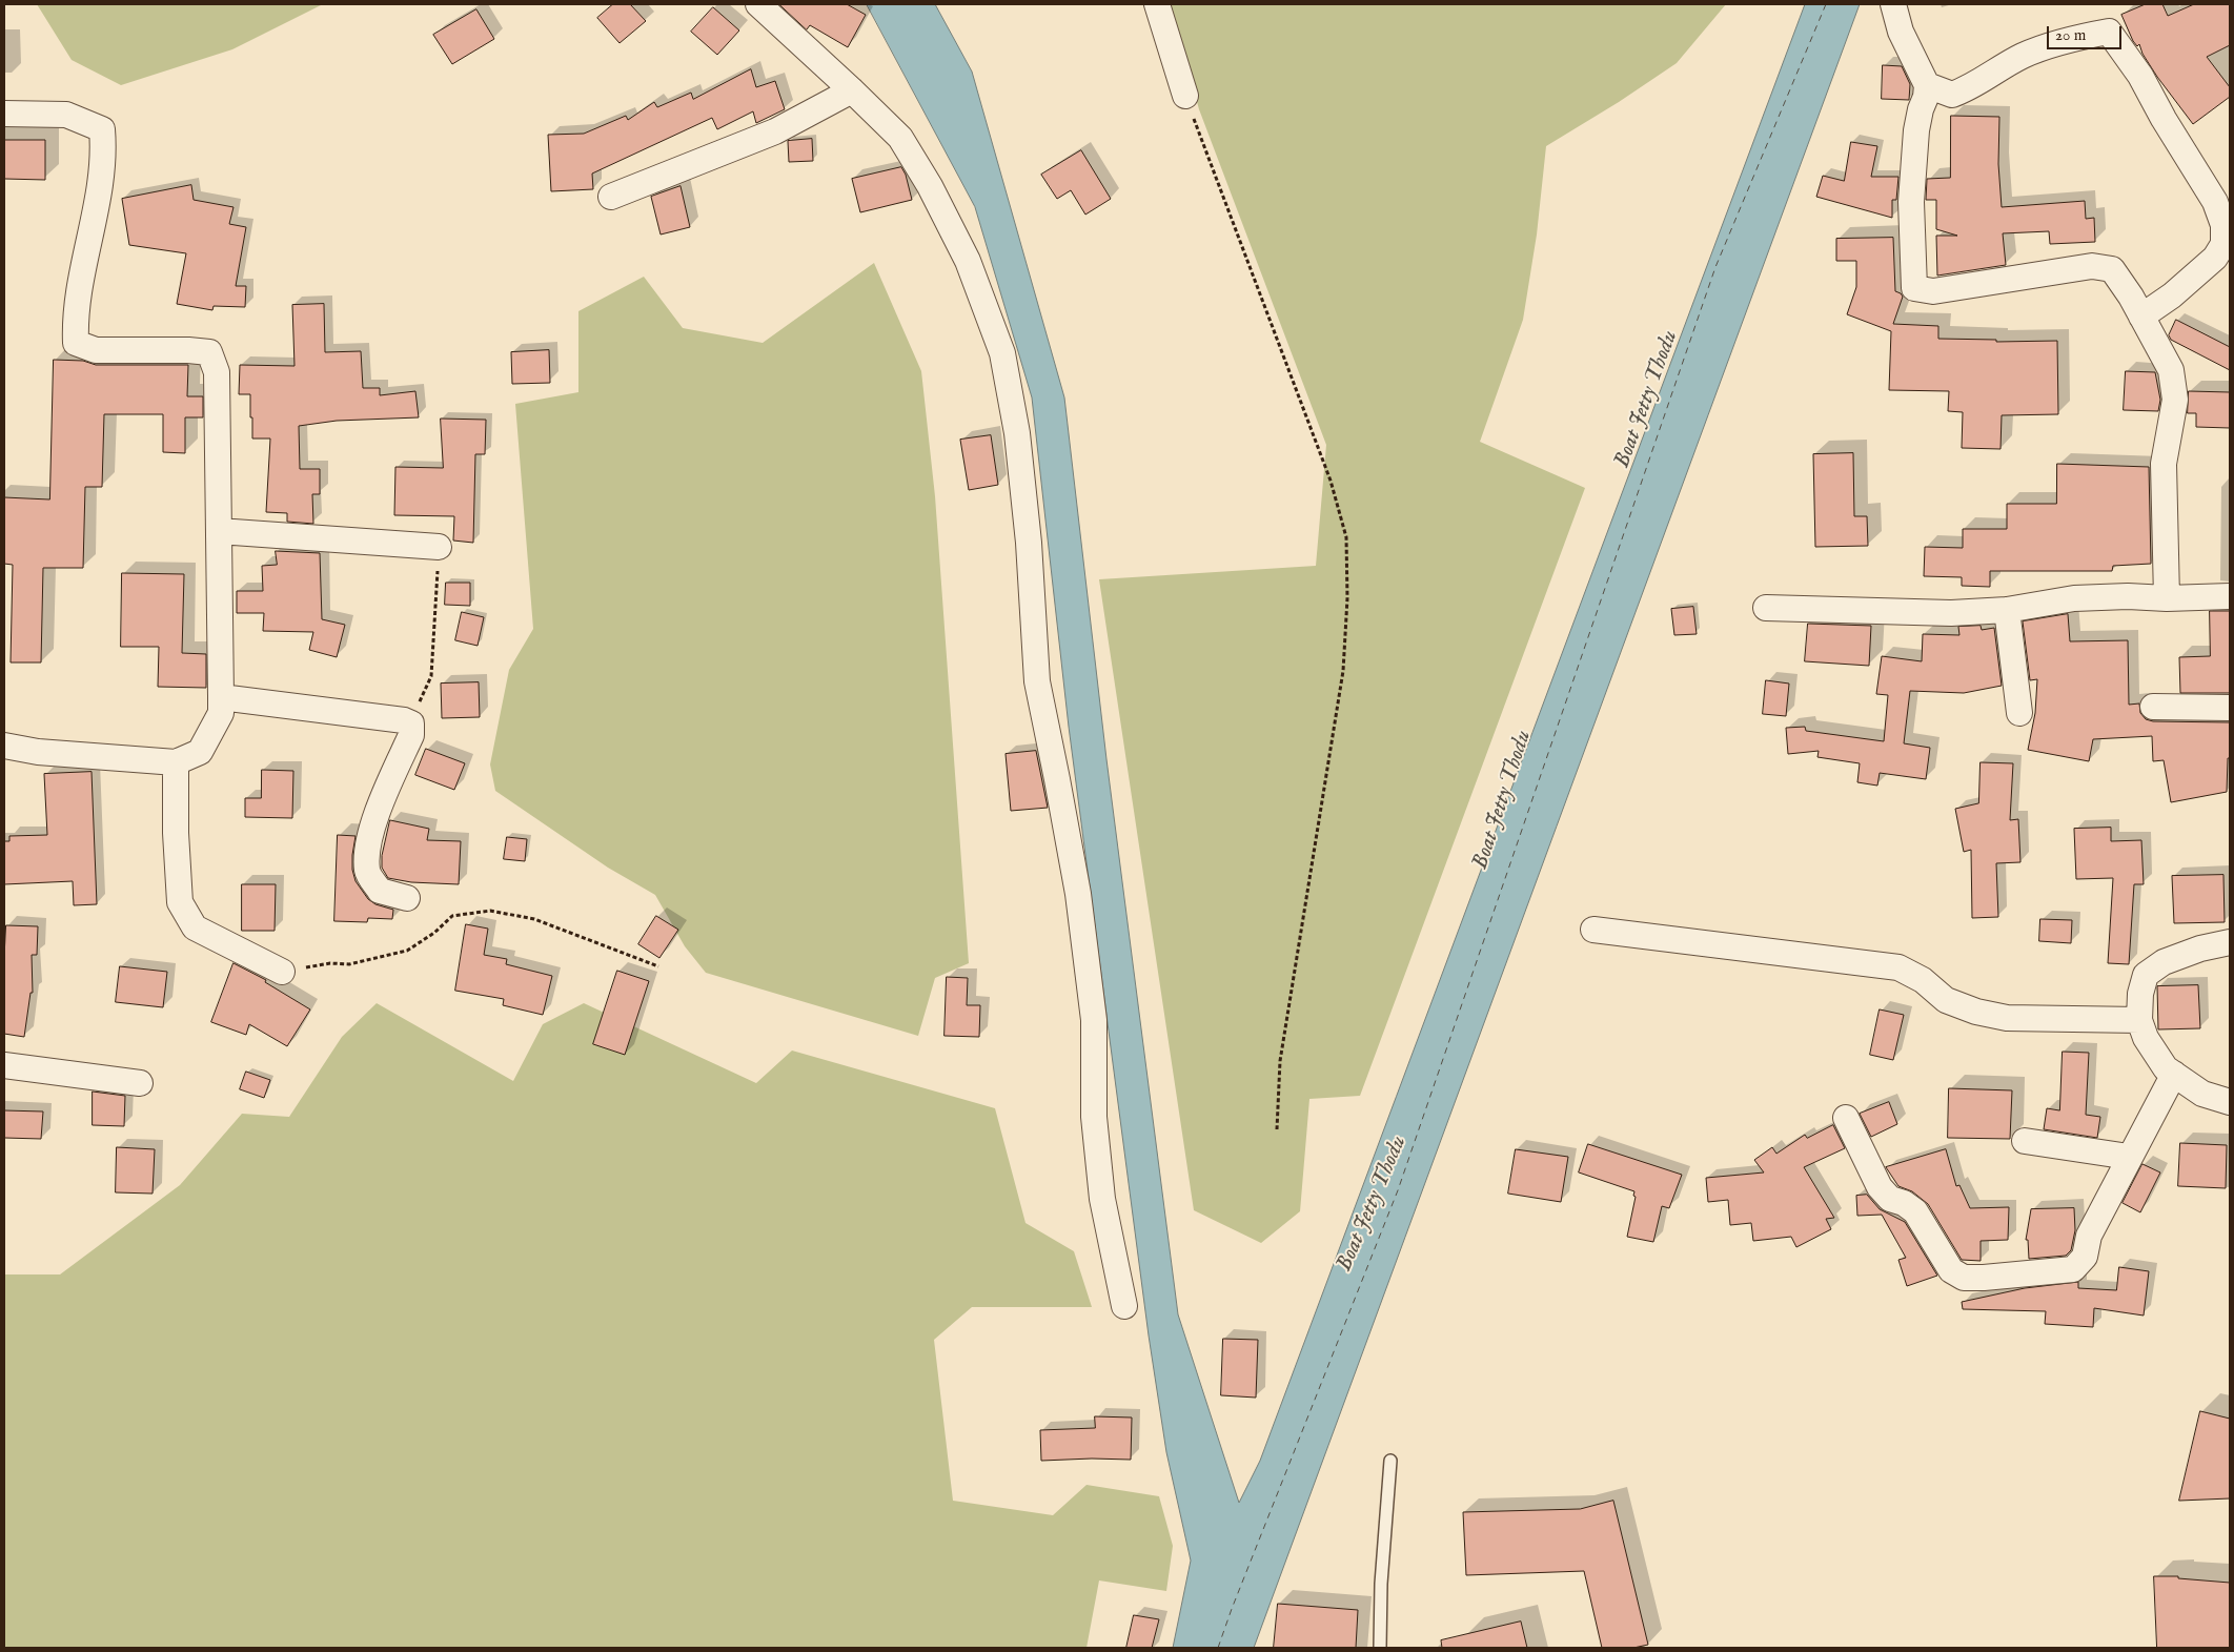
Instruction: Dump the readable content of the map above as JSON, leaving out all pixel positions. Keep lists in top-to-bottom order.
{
  "water": ["Boat Jetty Thodu"],
  "scale_bar": "20 m"
}
